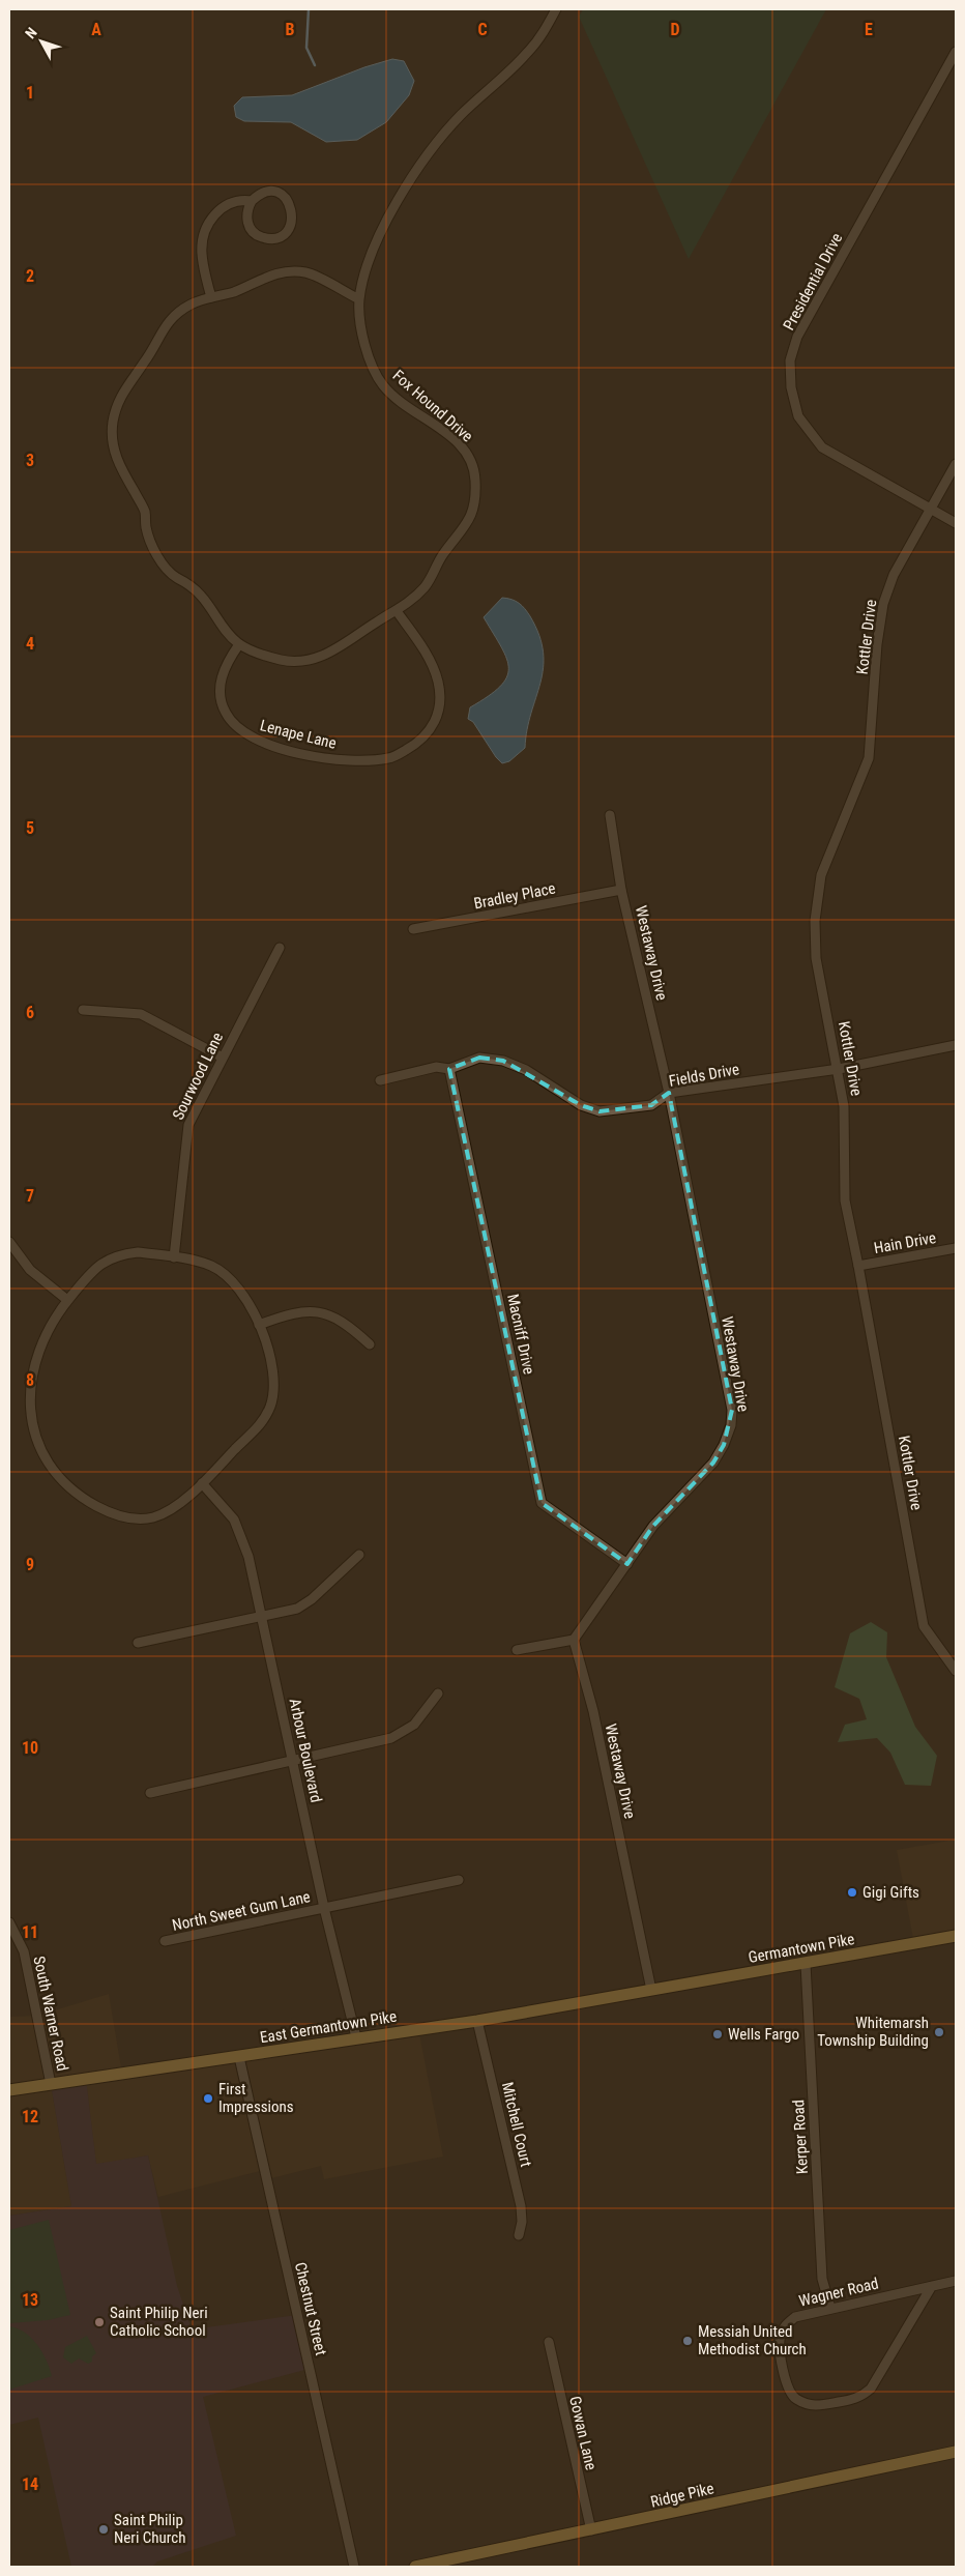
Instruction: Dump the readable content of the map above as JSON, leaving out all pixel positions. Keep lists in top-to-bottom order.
{
  "streets": {
    "main road": ["Germantown Pike", "East Germantown Pike", "Ridge Pike"],
    "street": [
      "Presidential Drive",
      "Fox Hound Drive",
      "Kottler Drive",
      "Lenape Lane",
      "Bradley Place",
      "Westaway Drive",
      "Fields Drive",
      "Sourwood Lane",
      "Hain Drive",
      "Macniff Drive",
      "Arbour Boulevard",
      "North Sweet Gum Lane",
      "South Warner Road",
      "Mitchell Court",
      "Kerper Road",
      "Wagner Road",
      "Chestnut Street",
      "Gowan Lane"
    ]
  },
  "crossings": [
    ["Presidential Drive", "Kottler Drive"],
    ["Fox Hound Drive", "Lenape Lane"],
    ["Kottler Drive", "Fields Drive"],
    ["Kottler Drive", "Hain Drive"],
    ["Bradley Place", "Westaway Drive"],
    ["Westaway Drive", "Fields Drive"],
    ["Westaway Drive", "Macniff Drive"],
    ["Westaway Drive", "Germantown Pike"],
    ["Westaway Drive", "East Germantown Pike"],
    ["Fields Drive", "Macniff Drive"],
    ["Arbour Boulevard", "North Sweet Gum Lane"],
    ["Arbour Boulevard", "East Germantown Pike"],
    ["Germantown Pike", "East Germantown Pike"],
    ["Germantown Pike", "Kerper Road"],
    ["South Warner Road", "East Germantown Pike"],
    ["East Germantown Pike", "Mitchell Court"],
    ["East Germantown Pike", "Chestnut Street"],
    ["Kerper Road", "Wagner Road"],
    ["Gowan Lane", "Ridge Pike"]
  ],
  "places": [
    "Gigi Gifts",
    "Whitemarsh Township Building",
    "Wells Fargo",
    "First Impressions",
    "Saint Philip Neri Catholic School",
    "Messiah United Methodist Church",
    "Saint Philip Neri Church"
  ],
  "north": "top left",
  "grid": {
    "columns": [
      "A",
      "B",
      "C",
      "D",
      "E"
    ],
    "rows": [
      "1",
      "2",
      "3",
      "4",
      "5",
      "6",
      "7",
      "8",
      "9",
      "10",
      "11",
      "12",
      "13",
      "14"
    ]
  }
}
